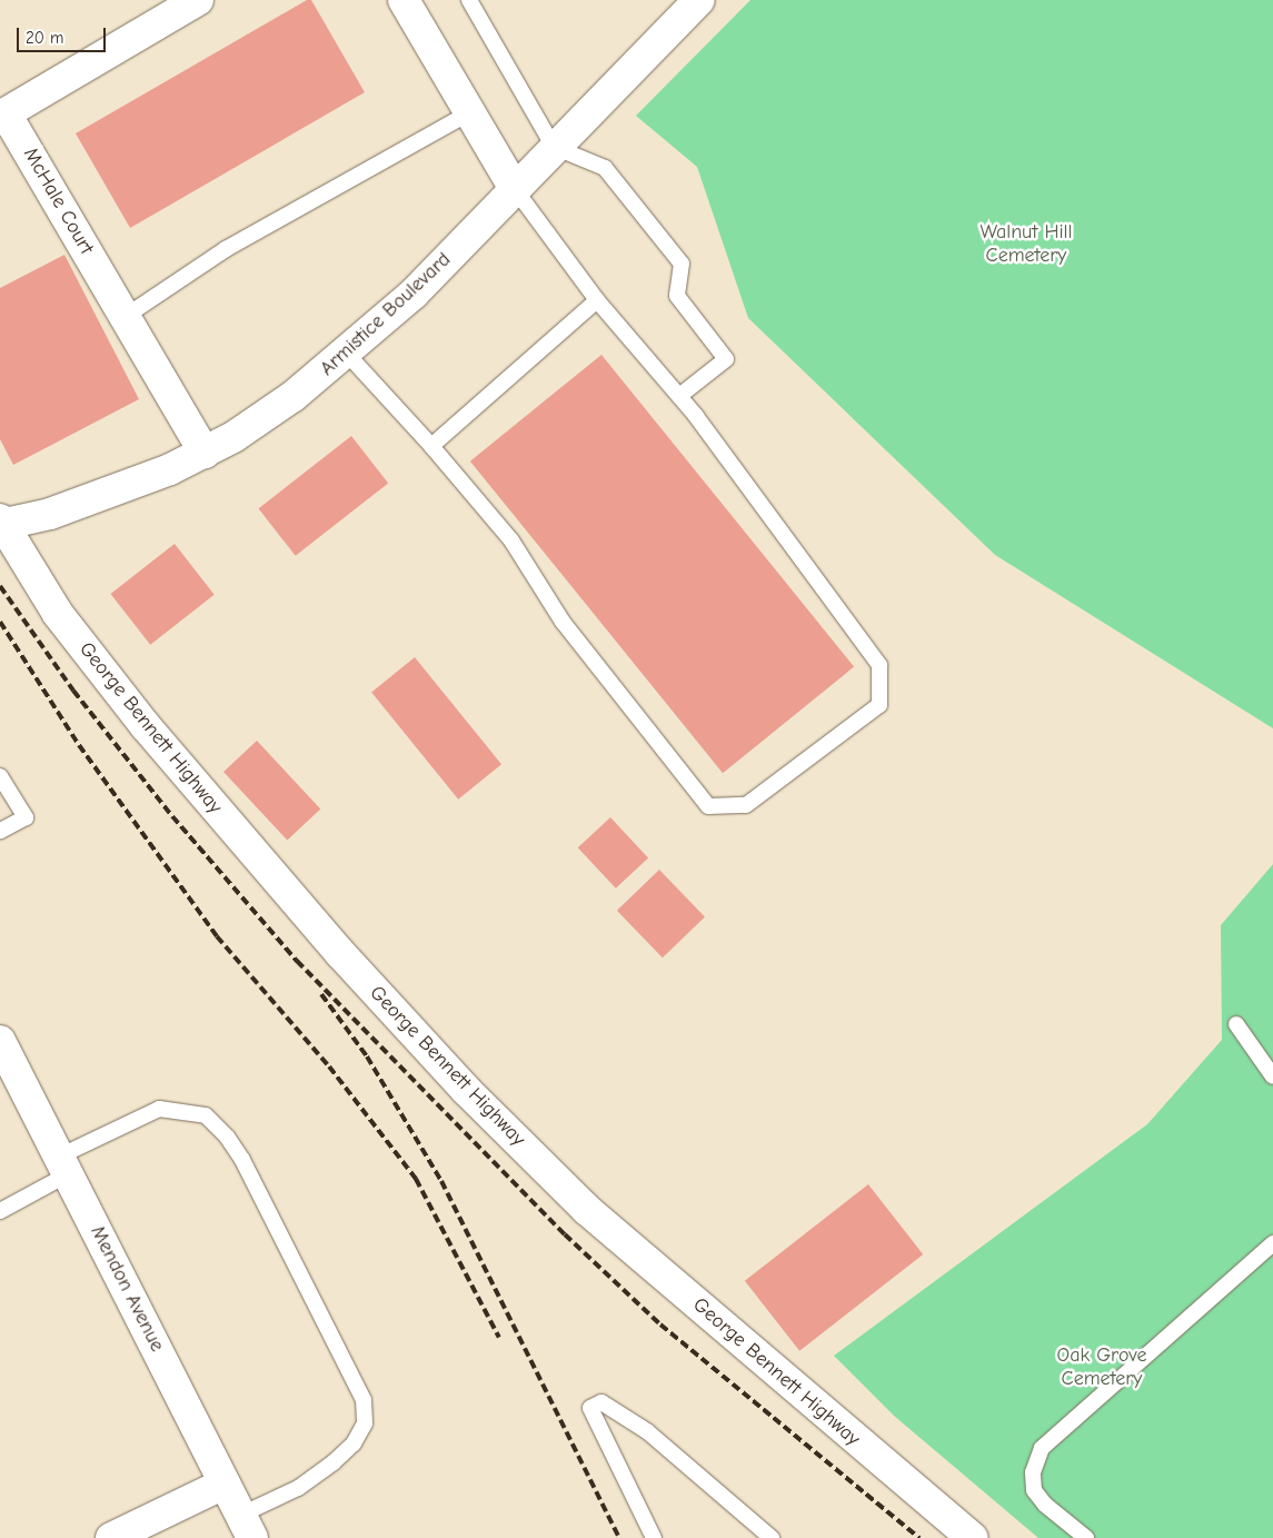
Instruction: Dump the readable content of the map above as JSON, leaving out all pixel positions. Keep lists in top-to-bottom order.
{
  "streets": {
    "main road": [
      "McHale Court",
      "Armistice Boulevard",
      "George Bennett Highway",
      "Mendon Avenue"
    ]
  },
  "crossings": [
    ["McHale Court", "Armistice Boulevard"],
    ["Armistice Boulevard", "George Bennett Highway"]
  ],
  "parks": ["Walnut Hill Cemetery", "Oak Grove Cemetery"],
  "scale_bar": "20 m"
}
